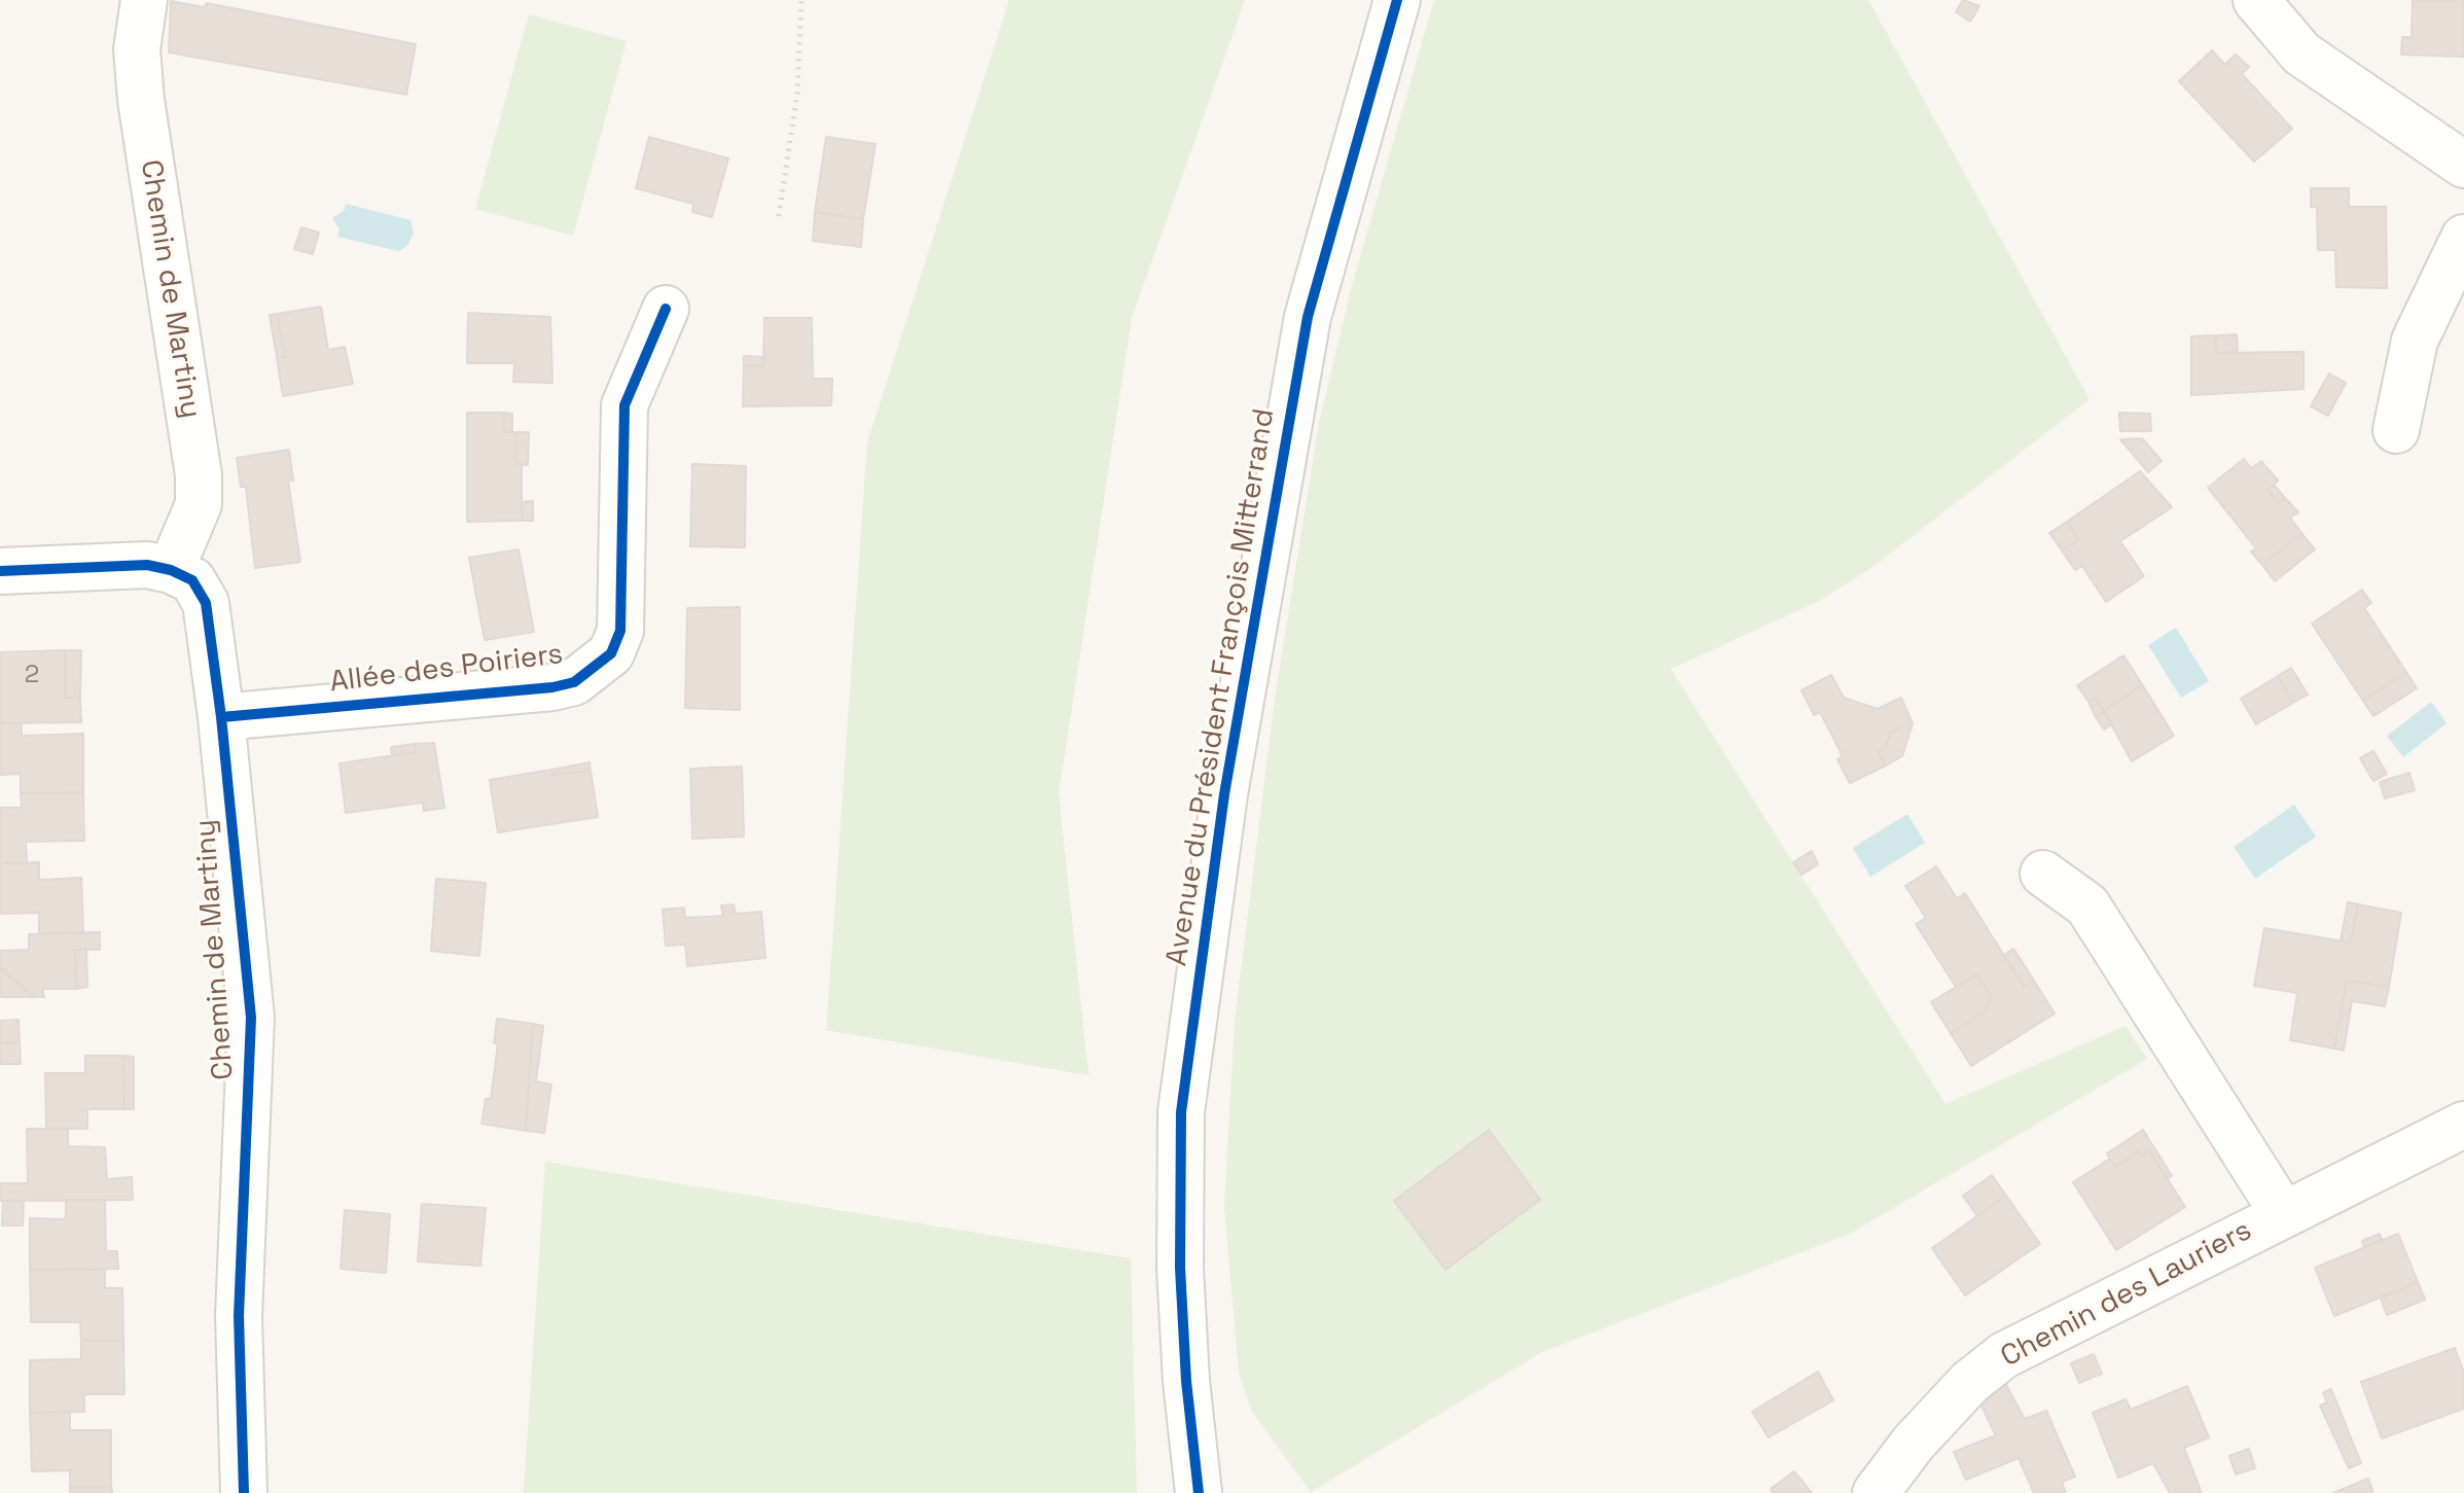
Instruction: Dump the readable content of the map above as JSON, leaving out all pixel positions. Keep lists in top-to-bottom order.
{
  "streets": {
    "street": [
      "Chemin de Martiny",
      "Allée des Poiriers",
      "Avenue du Président François Mitterrand",
      "Chemin des Lauriers"
    ]
  },
  "crossings": [
    ["Chemin de Martiny", "Allée des Poiriers"]
  ],
  "house_numbers": ["2"]
}
